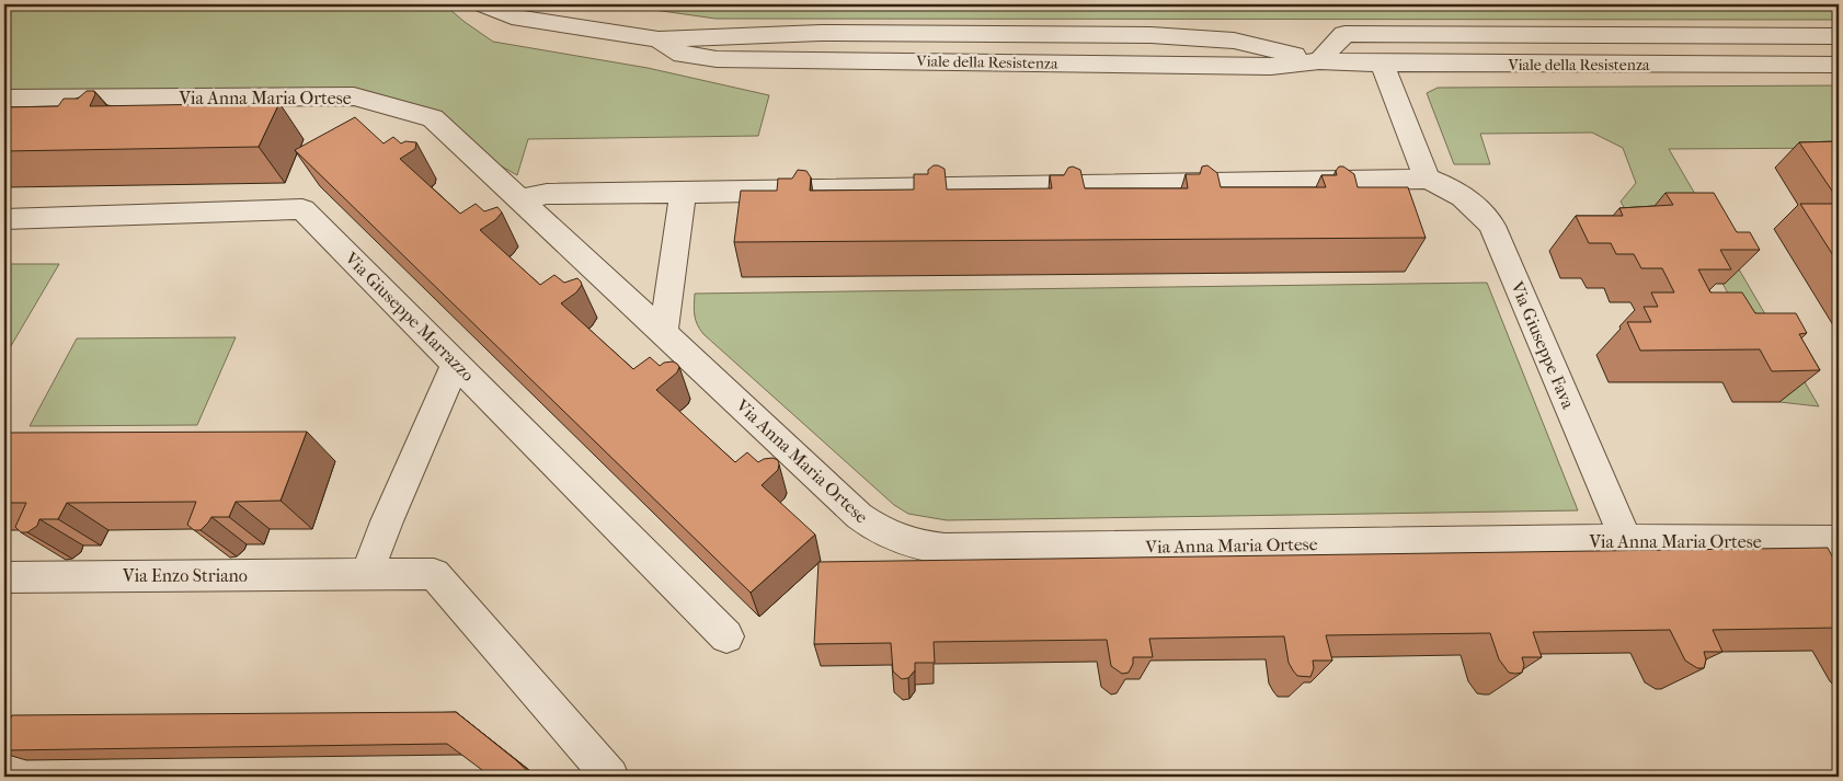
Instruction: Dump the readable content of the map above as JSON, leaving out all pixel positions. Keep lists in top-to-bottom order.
{
  "streets": {
    "street": [
      "Viale della Resistenza",
      "Via Anna Maria Ortese",
      "Via Giuseppe Marrazzo",
      "Via Giuseppe Fava",
      "Via Enzo Striano"
    ]
  },
  "crossings": [
    ["Via Anna Maria Ortese", "Via Giuseppe Fava"]
  ]
}
